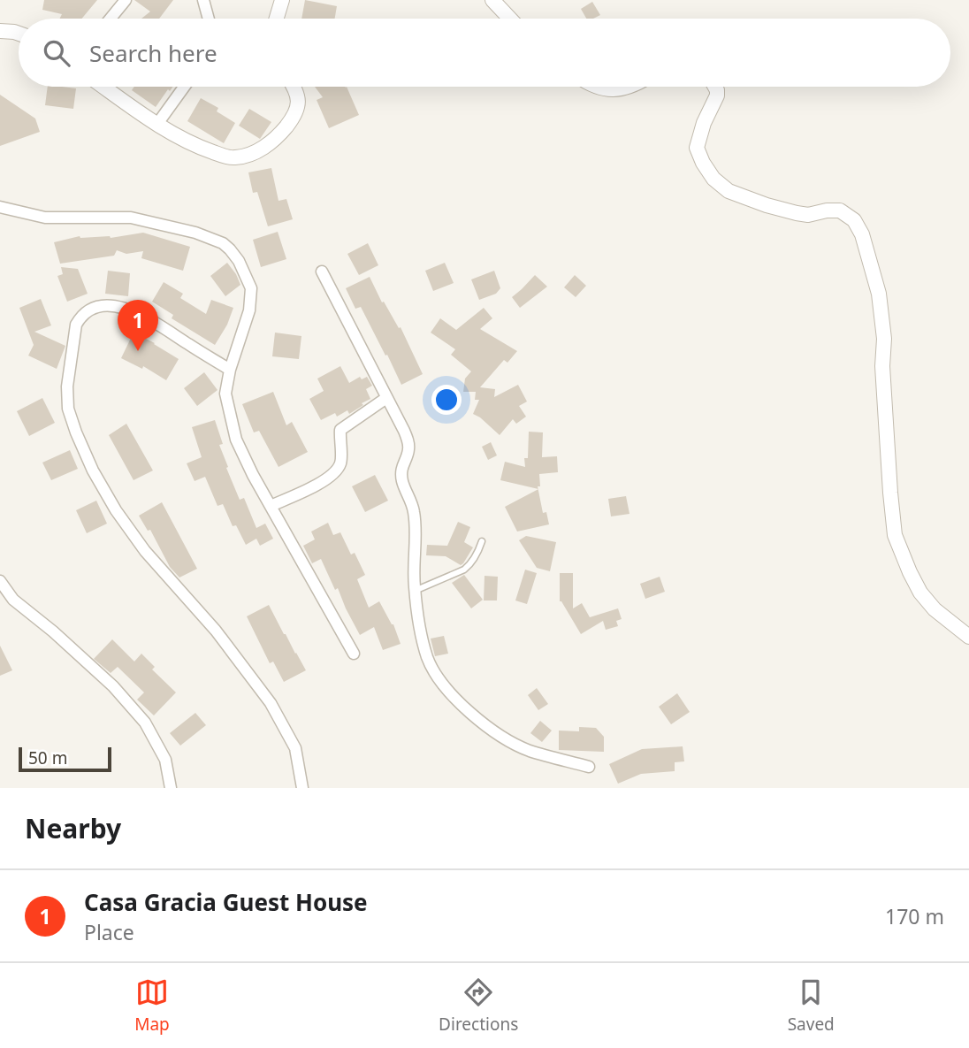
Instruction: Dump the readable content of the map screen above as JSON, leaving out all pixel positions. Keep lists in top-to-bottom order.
{
  "scale_bar": "50 m",
  "page": {
    "search": "Search here",
    "pins": "1",
    "scale": "50 m",
    "heading": "Nearby",
    "list": [
      {
        "mark": "1",
        "name": "Casa Gracia Guest House",
        "note": "Place",
        "value": "170 m"
      }
    ],
    "nav": ["Map", "Directions", "Saved"]
  }
}
